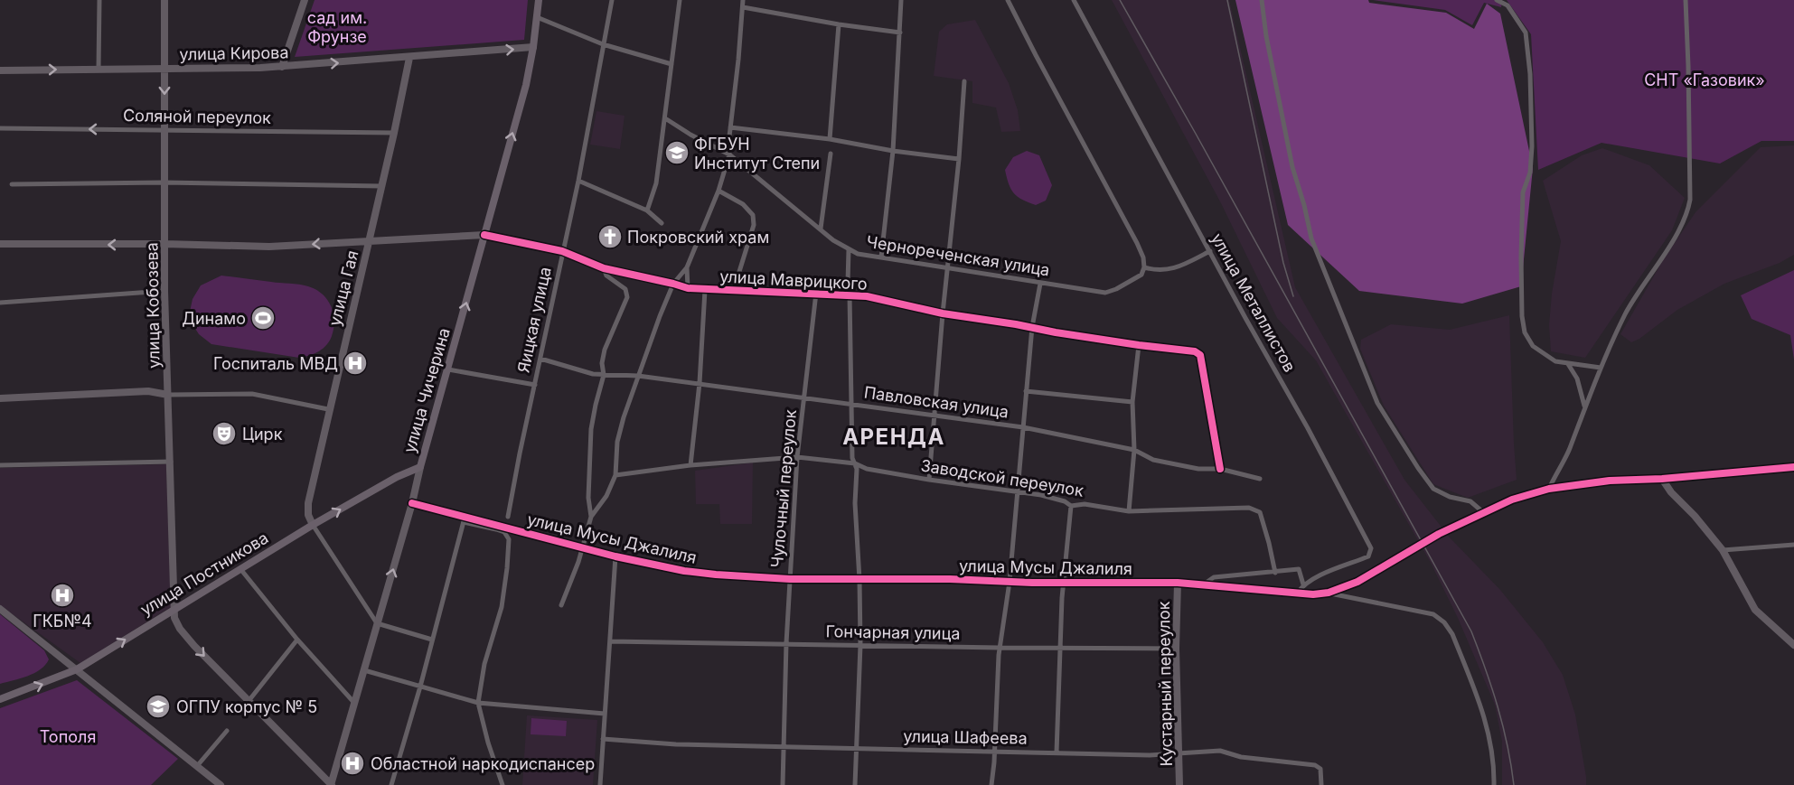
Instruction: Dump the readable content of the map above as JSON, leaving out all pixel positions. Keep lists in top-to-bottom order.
{
  "streets": {
    "main road": ["улица Чичерина", "улица Постникова"],
    "street": [
      "улица Кирова",
      "Соляной переулок",
      "Чернореченская улица",
      "улица Маврицкого",
      "улица Гая",
      "улица Металлистов",
      "улица Кобозева",
      "Яицкая улица",
      "Павловская улица",
      "Заводской переулок",
      "Чулочный переулок",
      "улица Мусы Джалиля",
      "Гончарная улица",
      "Кустарный переулок",
      "улица Шафеева"
    ]
  },
  "crossings": [
    ["улица Кирова", "улица Гая"],
    ["улица Кирова", "улица Кобозева"],
    ["улица Кирова", "улица Чичерина"],
    ["Соляной переулок", "улица Гая"],
    ["Соляной переулок", "улица Кобозева"],
    ["улица Маврицкого", "улица Гая"],
    ["улица Маврицкого", "улица Кобозева"],
    ["улица Маврицкого", "Яицкая улица"],
    ["улица Маврицкого", "улица Чичерина"],
    ["улица Маврицкого", "Павловская улица"],
    ["улица Маврицкого", "Чулочный переулок"],
    ["улица Гая", "улица Постникова"],
    ["улица Кобозева", "улица Постникова"],
    ["Яицкая улица", "Павловская улица"],
    ["улица Чичерина", "улица Мусы Джалиля"],
    ["улица Чичерина", "улица Постникова"],
    ["Павловская улица", "Чулочный переулок"],
    ["Чулочный переулок", "улица Мусы Джалиля"],
    ["Чулочный переулок", "Гончарная улица"],
    ["Чулочный переулок", "улица Шафеева"],
    ["улица Мусы Джалиля", "Кустарный переулок"],
    ["Гончарная улица", "Кустарный переулок"],
    ["Кустарный переулок", "улица Шафеева"]
  ],
  "one_way": [
    "улица Кирова",
    "Соляной переулок",
    "улица Чичерина",
    "улица Постникова"
  ],
  "districts": ["АРЕНДА"],
  "parks": ["сад им. Фрунзе", "СНТ «Газовик»", "Тополя"],
  "places": {
    "school or university": ["ФГБУН Институт Степи", "ОГПУ корпус № 5"],
    "church": ["Покровский храм"],
    "sports": ["Динамо"],
    "hospital": ["Госпиталь МВД", "ГКБ№4", "Областной наркодиспансер"],
    "theatre": ["Цирк"]
  }
}
